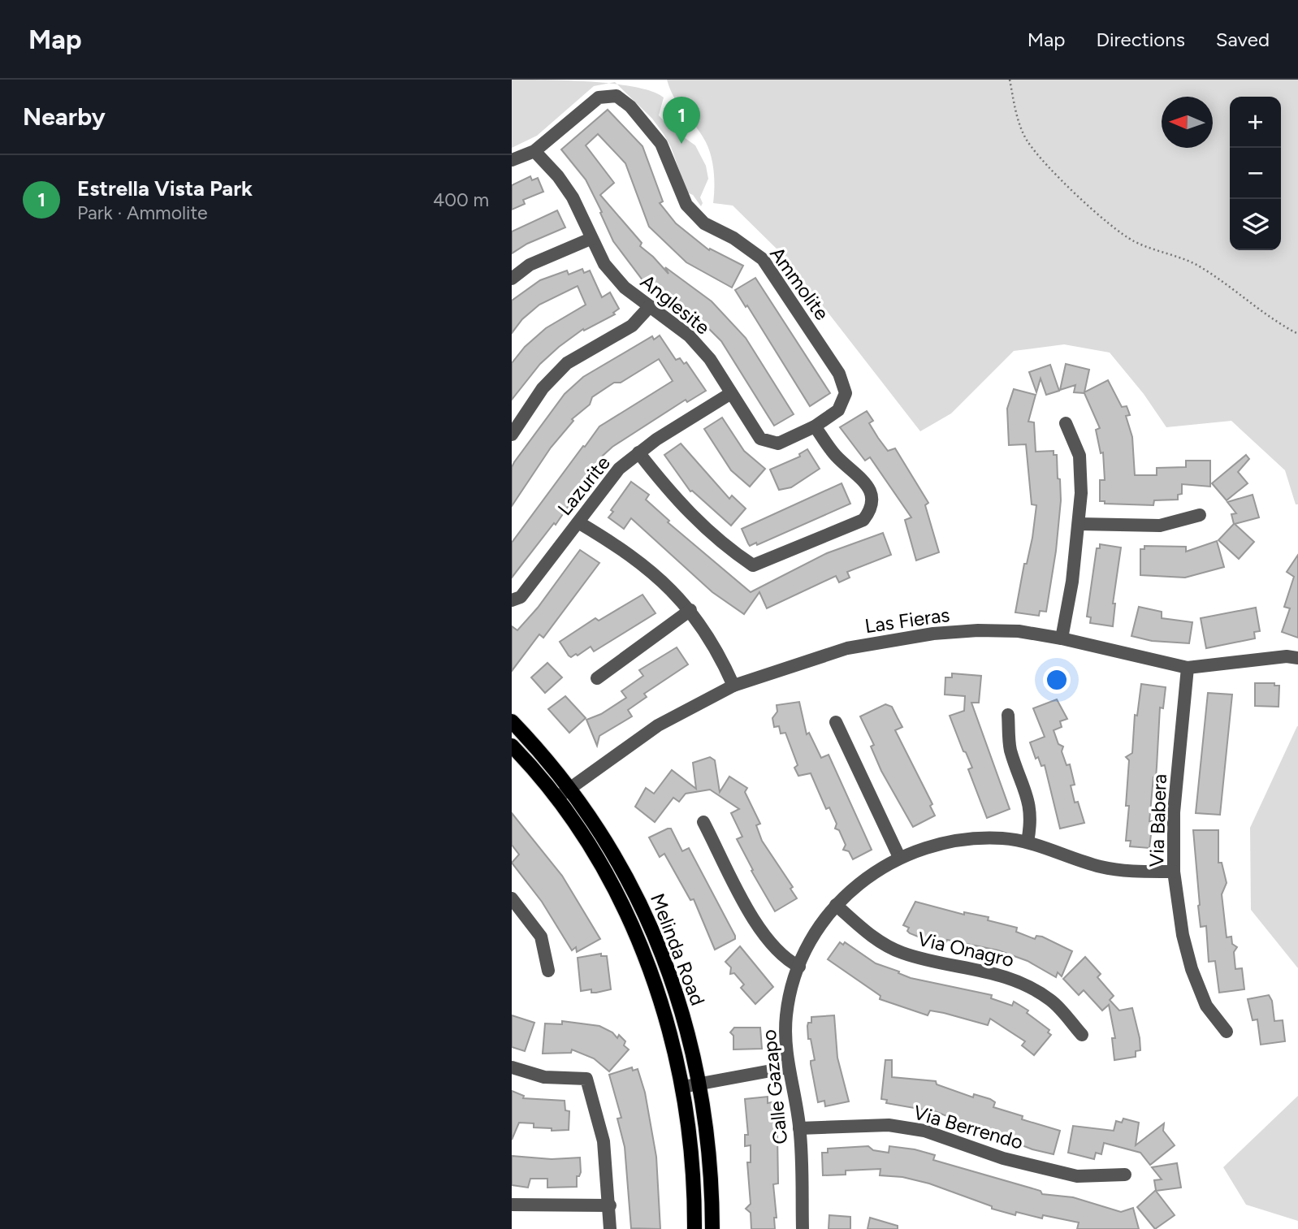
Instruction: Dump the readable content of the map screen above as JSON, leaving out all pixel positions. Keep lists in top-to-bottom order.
{
  "streets": {
    "main road": ["Melinda Road"],
    "street": [
      "Ammolite",
      "Anglesite",
      "Lazurite",
      "Las Fieras",
      "Via Babera",
      "Via Onagro",
      "Calle Gazapo",
      "Via Berrendo"
    ]
  },
  "crossings": [
    ["Ammolite", "Anglesite"],
    ["Anglesite", "Lazurite"],
    ["Las Fieras", "Via Babera"],
    ["Las Fieras", "Melinda Road"],
    ["Via Babera", "Calle Gazapo"],
    ["Via Onagro", "Calle Gazapo"],
    ["Calle Gazapo", "Via Berrendo"]
  ],
  "north": "left",
  "page": {
    "header": "Map",
    "nav": ["Map", "Directions", "Saved"],
    "heading": "Nearby",
    "map_buttons": ["+", "−"],
    "pins": "1",
    "list": [
      {
        "mark": "1",
        "name": "Estrella Vista Park",
        "note": "Park · Ammolite",
        "value": "400 m"
      }
    ]
  }
}
